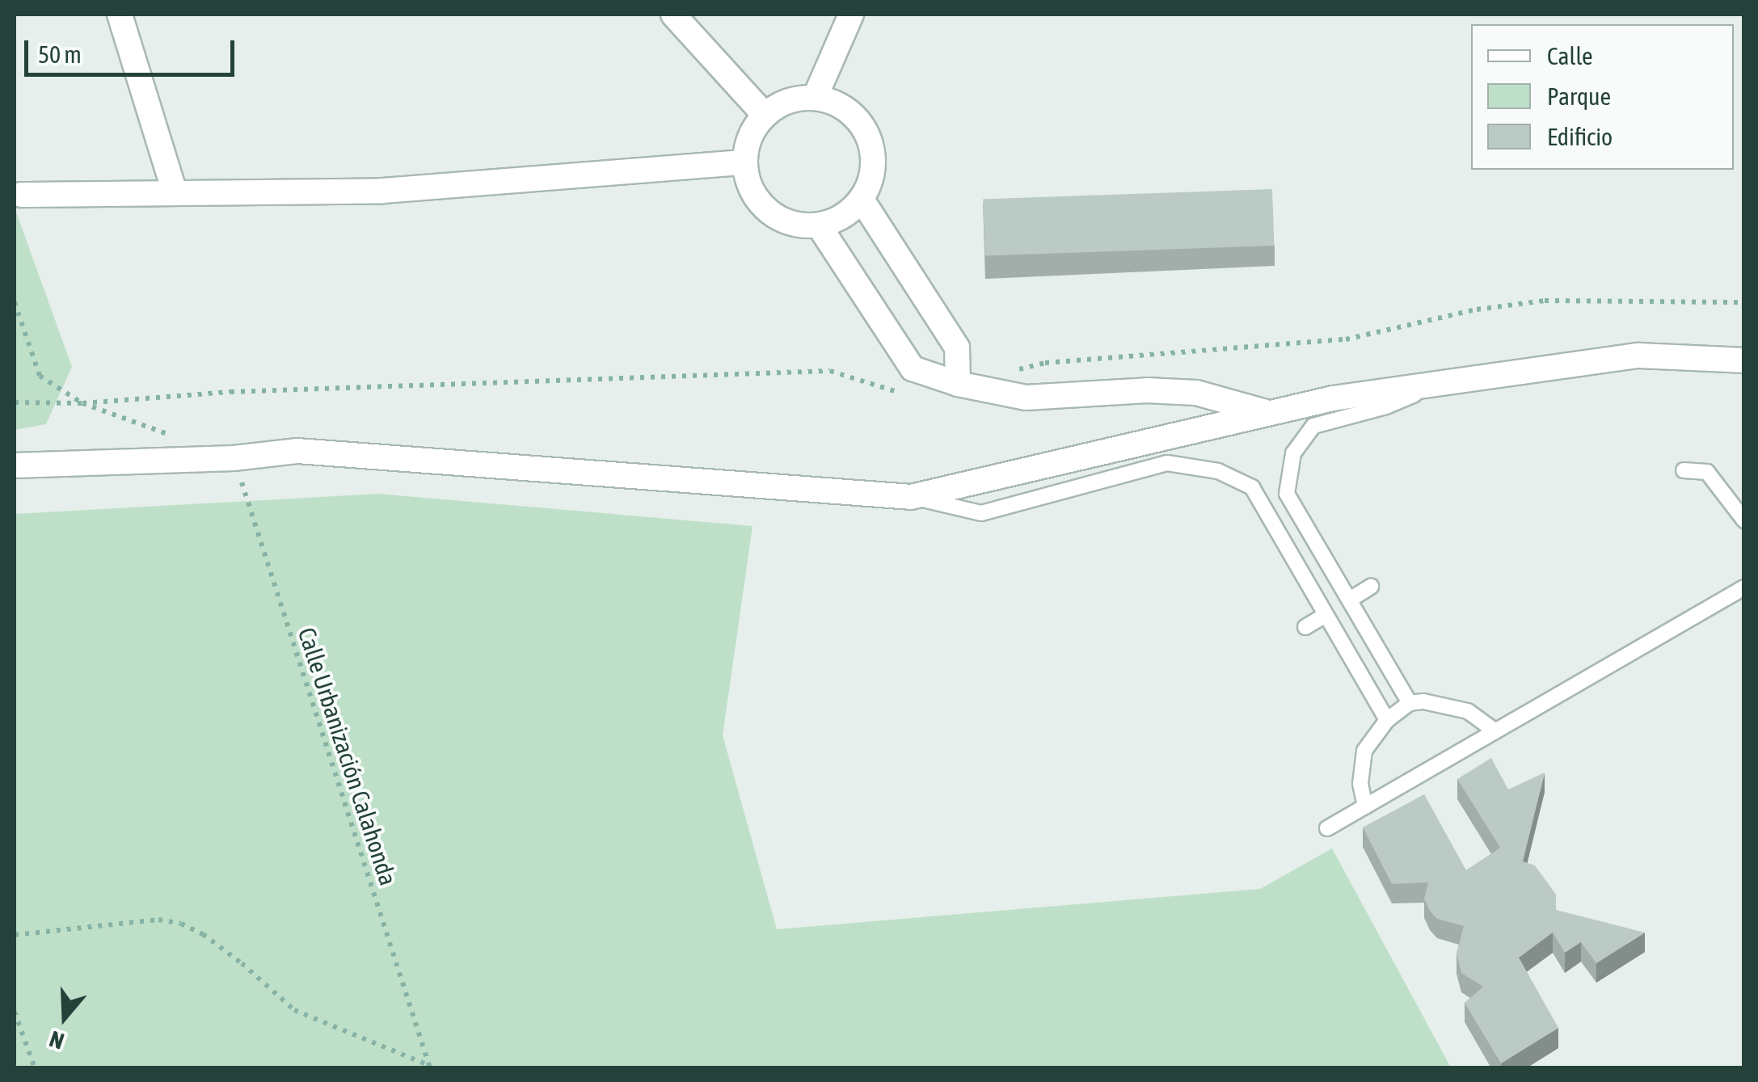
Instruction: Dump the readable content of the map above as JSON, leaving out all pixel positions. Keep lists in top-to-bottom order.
{
  "streets": {
    "path": ["Calle Urbanización Calahonda"]
  },
  "legend": ["Calle", "Parque", "Edificio"],
  "scale_bar": "50 m",
  "north": "bottom"
}
